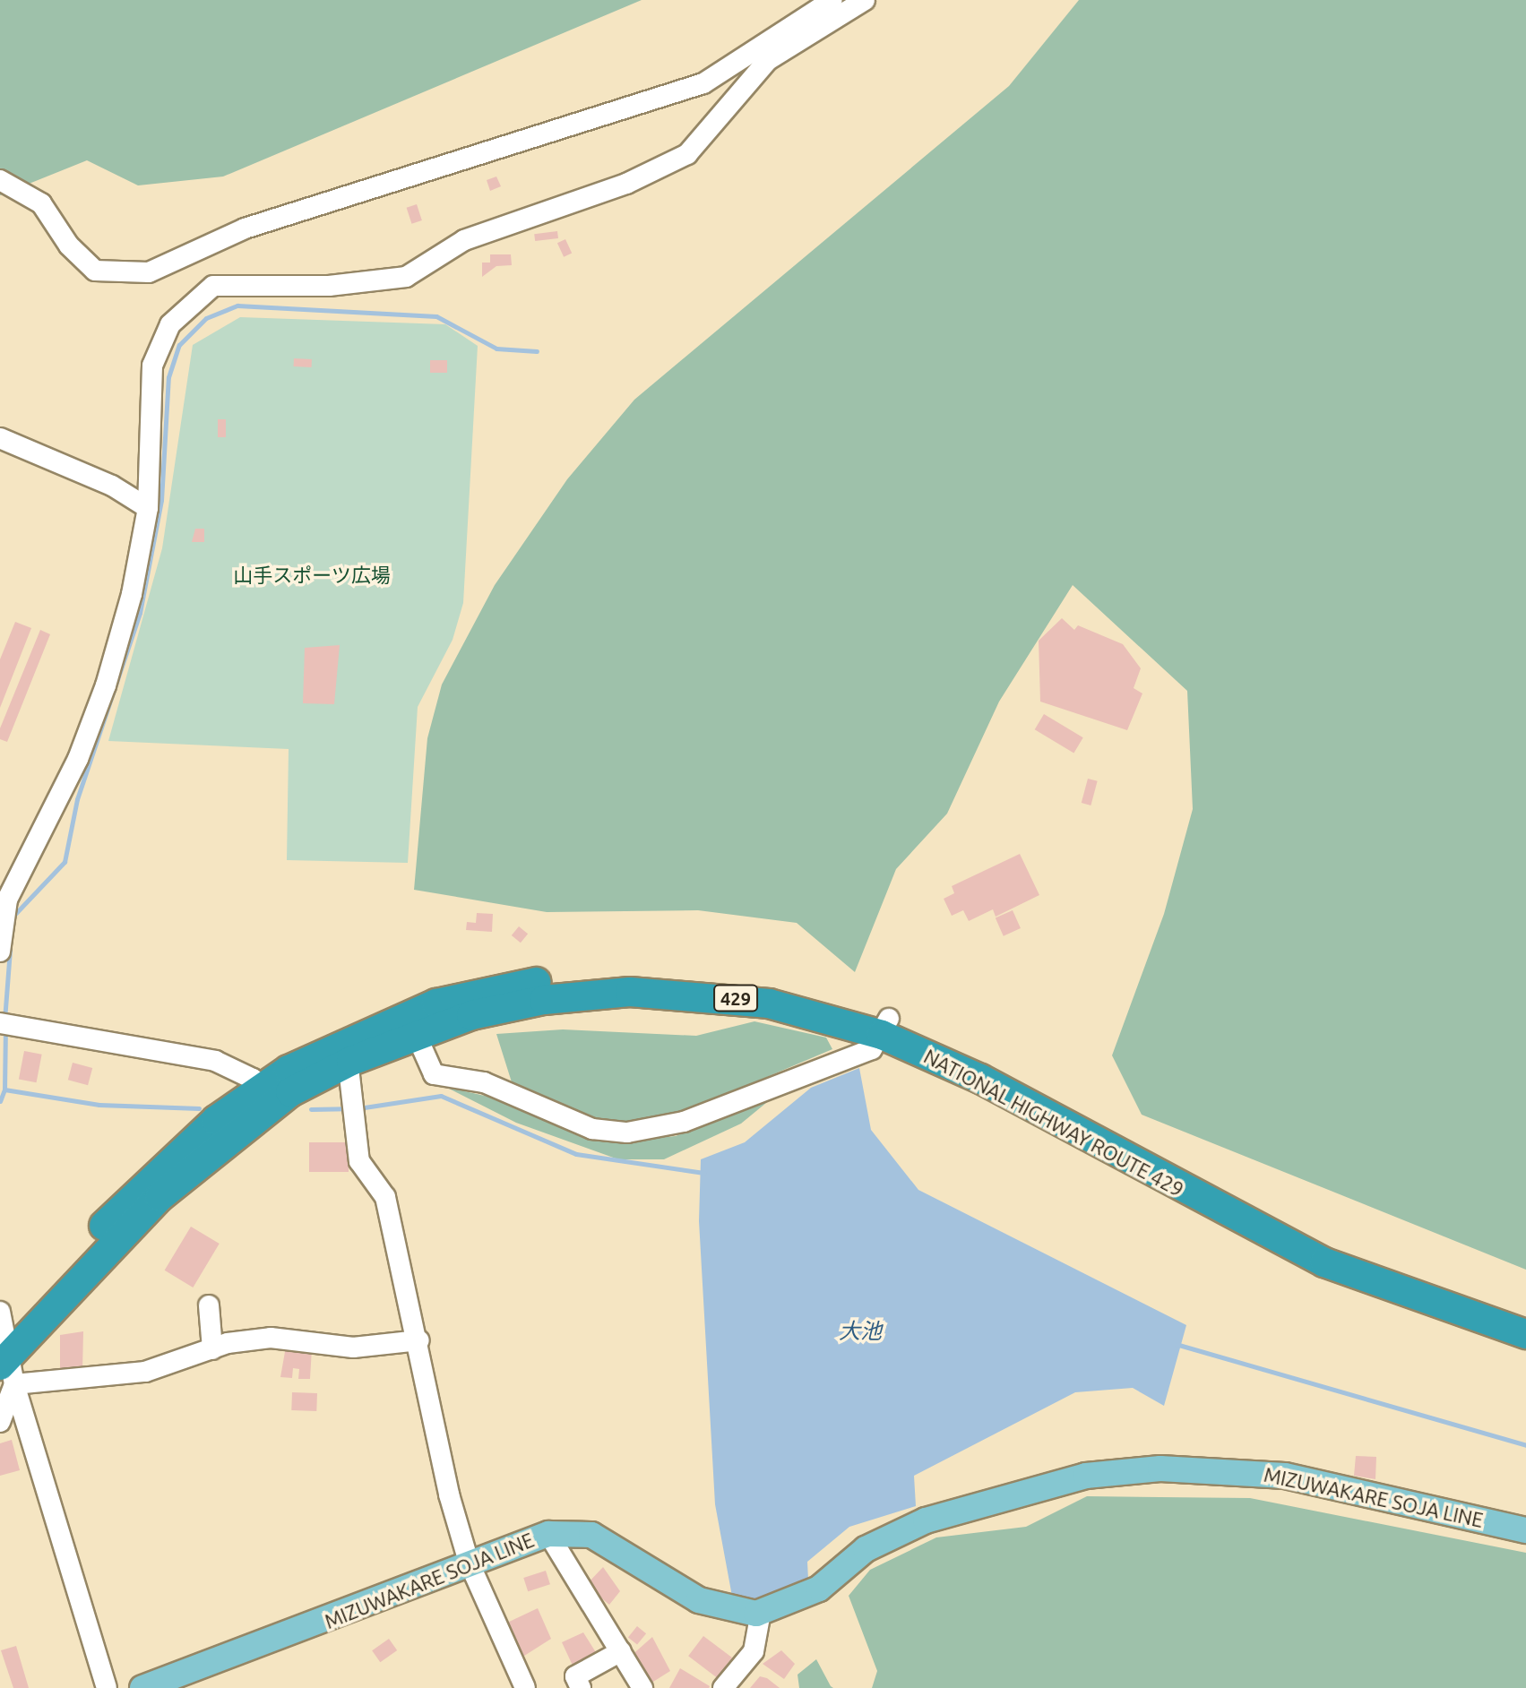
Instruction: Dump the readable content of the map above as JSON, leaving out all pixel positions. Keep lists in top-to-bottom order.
{
  "streets": {
    "highway": ["429", "NATIONAL HIGHWAY ROUTE 429"],
    "main road": ["MIZUWAKARE SOJA LINE"]
  },
  "water": ["大池"],
  "parks": ["山手スポーツ広場"]
}
